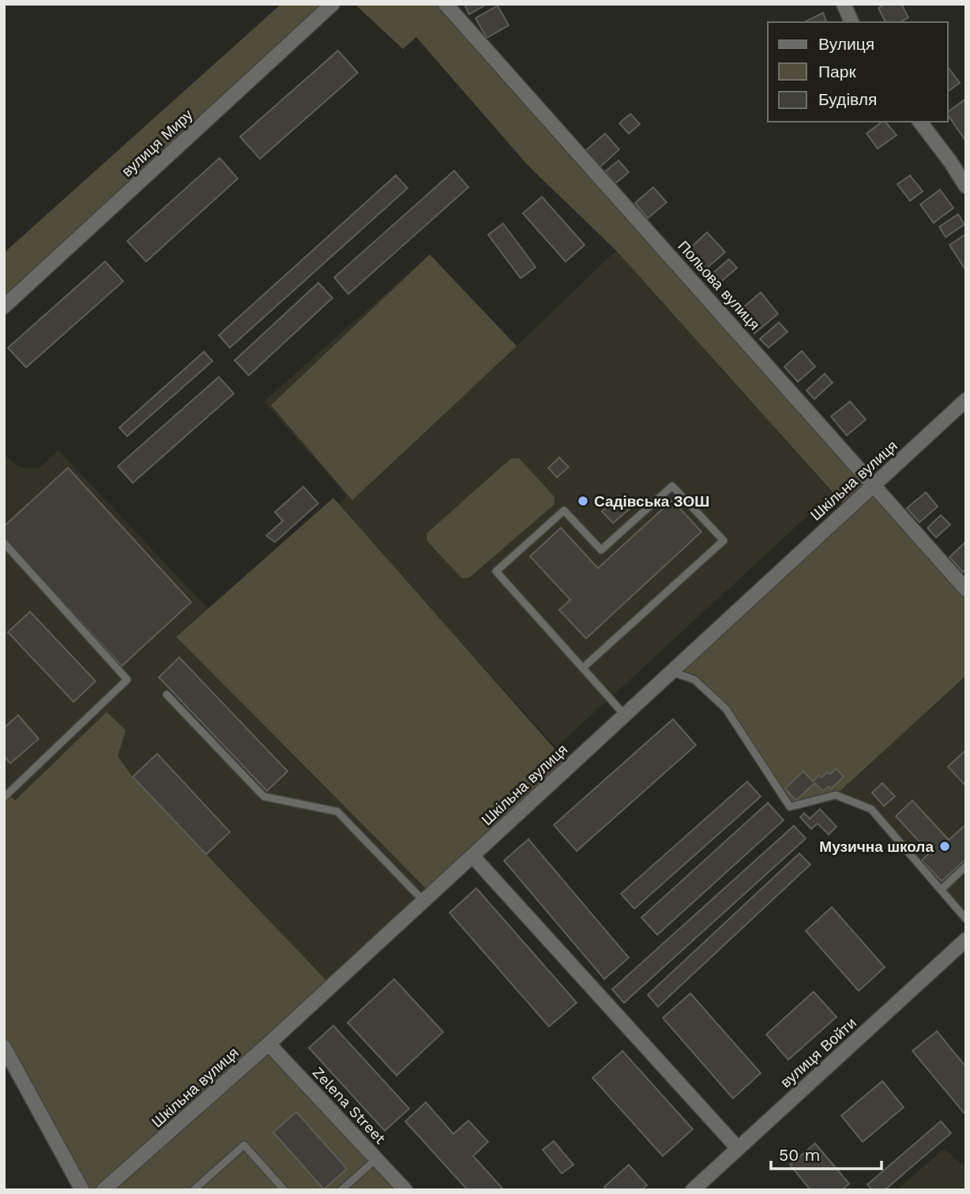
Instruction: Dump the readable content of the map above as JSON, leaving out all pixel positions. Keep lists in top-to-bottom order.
{
  "streets": {
    "street": [
      "вулиця Миру",
      "Польова вулиця",
      "Шкільна вулиця",
      "вулиця Войти",
      "Zelena Street"
    ]
  },
  "crossings": [
    ["Польова вулиця", "Шкільна вулиця"],
    ["Шкільна вулиця", "Zelena Street"]
  ],
  "places": ["Садівська ЗОШ", "Музична школа"],
  "legend": ["Вулиця", "Парк", "Будівля"],
  "scale_bar": "50 m"
}
